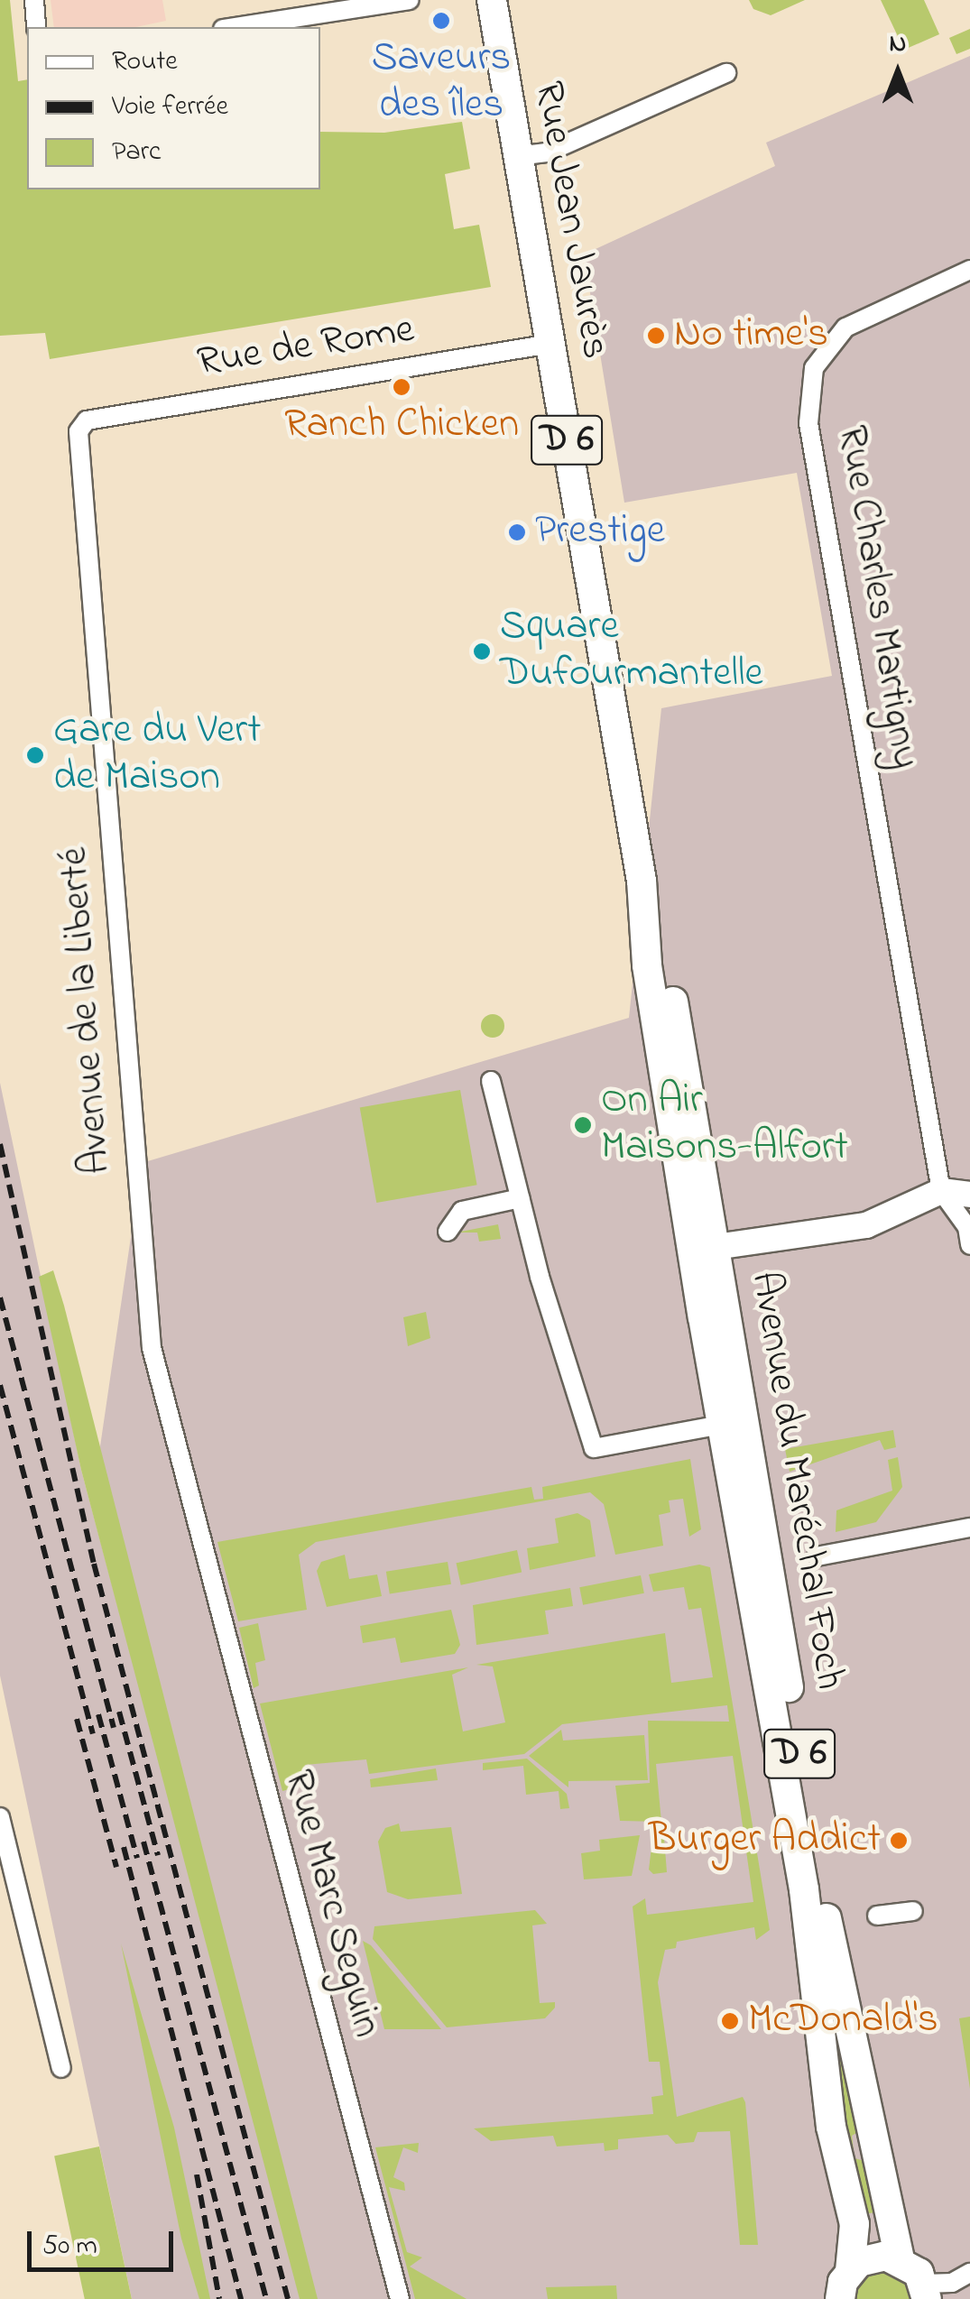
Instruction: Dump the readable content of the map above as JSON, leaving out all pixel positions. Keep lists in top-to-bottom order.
{
  "streets": {
    "main road": ["Rue Jean Jaurès", "D 6", "Avenue du Maréchal Foch"],
    "street": [
      "Rue de Rome",
      "Rue Charles Martigny",
      "Avenue de la Liberté",
      "Rue Marc Seguin"
    ]
  },
  "crossings": [
    ["Rue Jean Jaurès", "Rue de Rome"],
    ["Rue Jean Jaurès", "Avenue du Maréchal Foch"],
    ["Rue de Rome", "Avenue de la Liberté"],
    ["Avenue de la Liberté", "Rue Marc Seguin"]
  ],
  "places": [
    "Saveurs des îles",
    "No time's",
    "Ranch Chicken",
    "Prestige",
    "Square Dufourmantelle",
    "Gare du Vert de Maison",
    "On Air Maisons-Alfort",
    "Burger Addict",
    "McDonald's"
  ],
  "legend": ["Route", "Voie ferrée", "Parc"],
  "scale_bar": "50 m",
  "north": "top"
}
